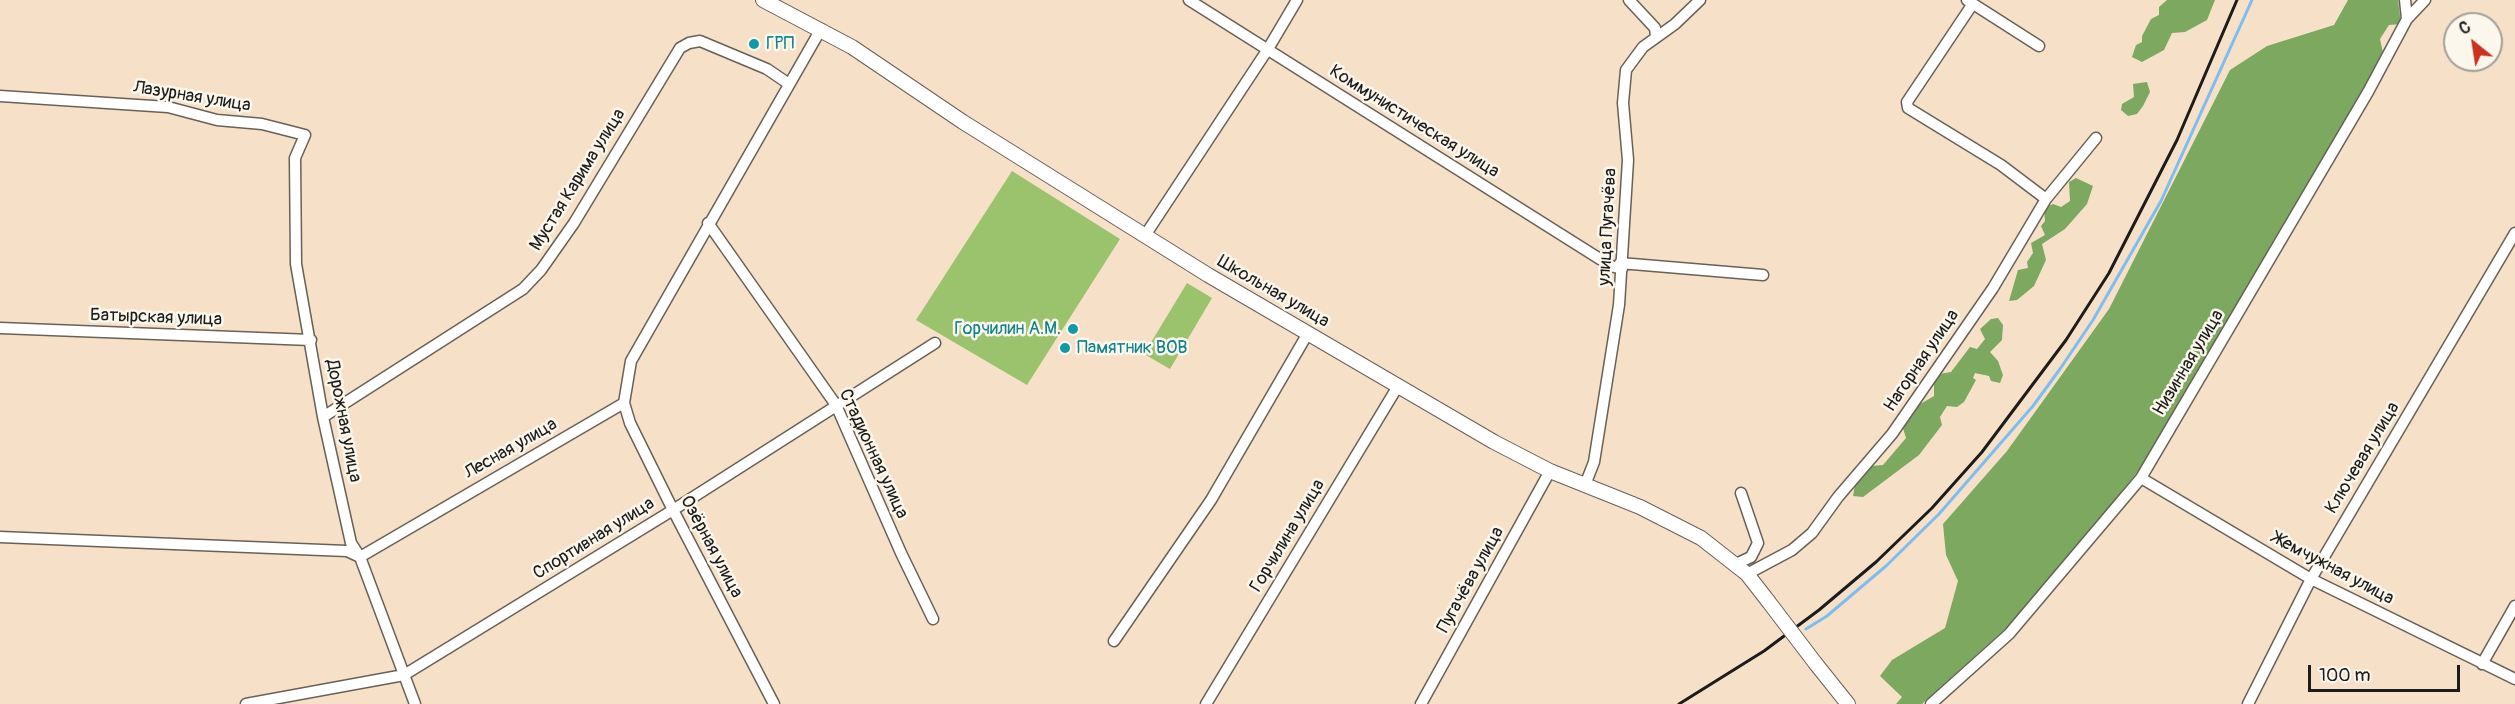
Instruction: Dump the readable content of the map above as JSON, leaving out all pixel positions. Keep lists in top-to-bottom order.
{
  "streets": {
    "street": [
      "Лазурная улица",
      "Коммунистическая улица",
      "Мустая Карима улица",
      "улица Пугачёва",
      "Школьная улица",
      "Батырская улица",
      "Нагорная улица",
      "Низинная улица",
      "Дорожная улица",
      "Лесная улица",
      "Стадионная улица",
      "Ключевая улица",
      "Горчилина улица",
      "Спортивная улица",
      "Озёрная улица",
      "Жемчужная улица",
      "Пугачёва улица"
    ]
  },
  "crossings": [
    ["Лазурная улица", "Дорожная улица"],
    ["Коммунистическая улица", "улица Пугачёва"],
    ["Мустая Карима улица", "Дорожная улица"],
    ["улица Пугачёва", "Школьная улица"],
    ["Школьная улица", "Нагорная улица"],
    ["Школьная улица", "Горчилина улица"],
    ["Школьная улица", "Пугачёва улица"],
    ["Батырская улица", "Дорожная улица"],
    ["Низинная улица", "Жемчужная улица"],
    ["Дорожная улица", "Лесная улица"],
    ["Дорожная улица", "Спортивная улица"],
    ["Лесная улица", "Озёрная улица"],
    ["Стадионная улица", "Спортивная улица"],
    ["Ключевая улица", "Жемчужная улица"],
    ["Спортивная улица", "Озёрная улица"]
  ],
  "places": ["ГРП", "Горчилин А.М.", "Памятник ВОВ"],
  "scale_bar": "100 m",
  "north": "top left"
}
